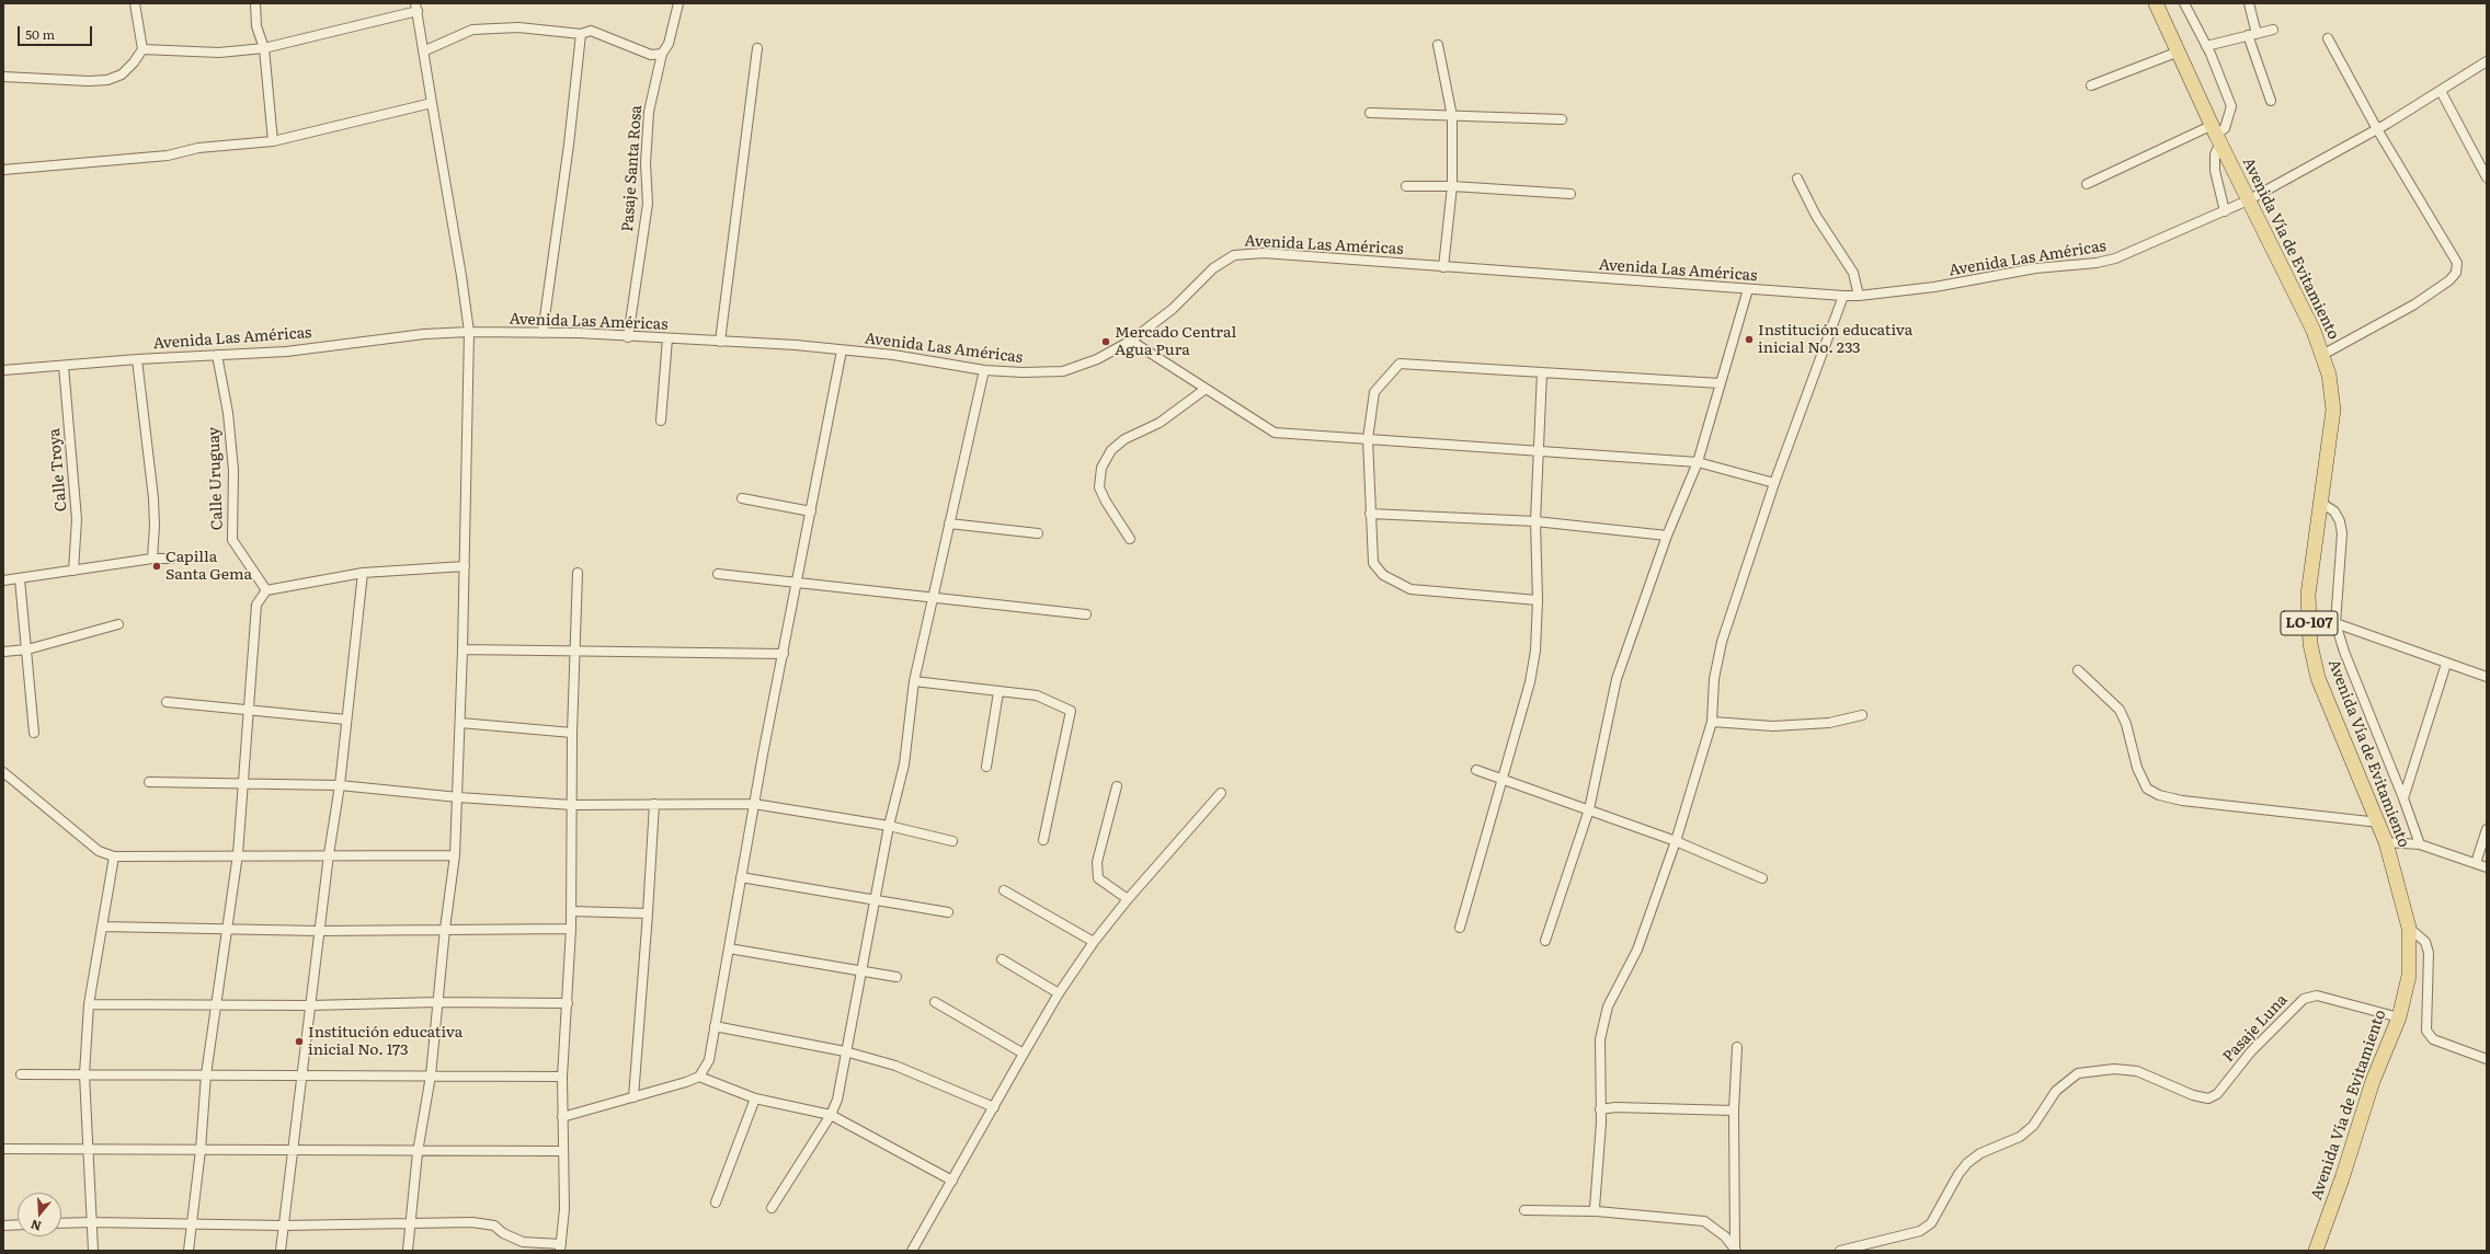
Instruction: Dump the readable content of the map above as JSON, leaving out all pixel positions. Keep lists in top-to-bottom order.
{
  "streets": {
    "main road": ["Avenida Vía de Evitamiento", "LO-107"],
    "street": [
      "Pasaje Santa Rosa",
      "Avenida Las Américas",
      "Calle Troya",
      "Calle Uruguay",
      "Pasaje Luna"
    ]
  },
  "crossings": [
    ["Pasaje Santa Rosa", "Avenida Las Américas"],
    ["Avenida Las Américas", "Avenida Vía de Evitamiento"],
    ["Avenida Las Américas", "Calle Troya"],
    ["Avenida Las Américas", "Calle Uruguay"],
    ["Avenida Vía de Evitamiento", "Pasaje Luna"]
  ],
  "places": [
    "Institución educativa inicial No. 233",
    "Mercado Central Agua Pura",
    "Capilla Santa Gema",
    "Institución educativa inicial No. 173"
  ],
  "scale_bar": "50 m",
  "north": "bottom"
}
